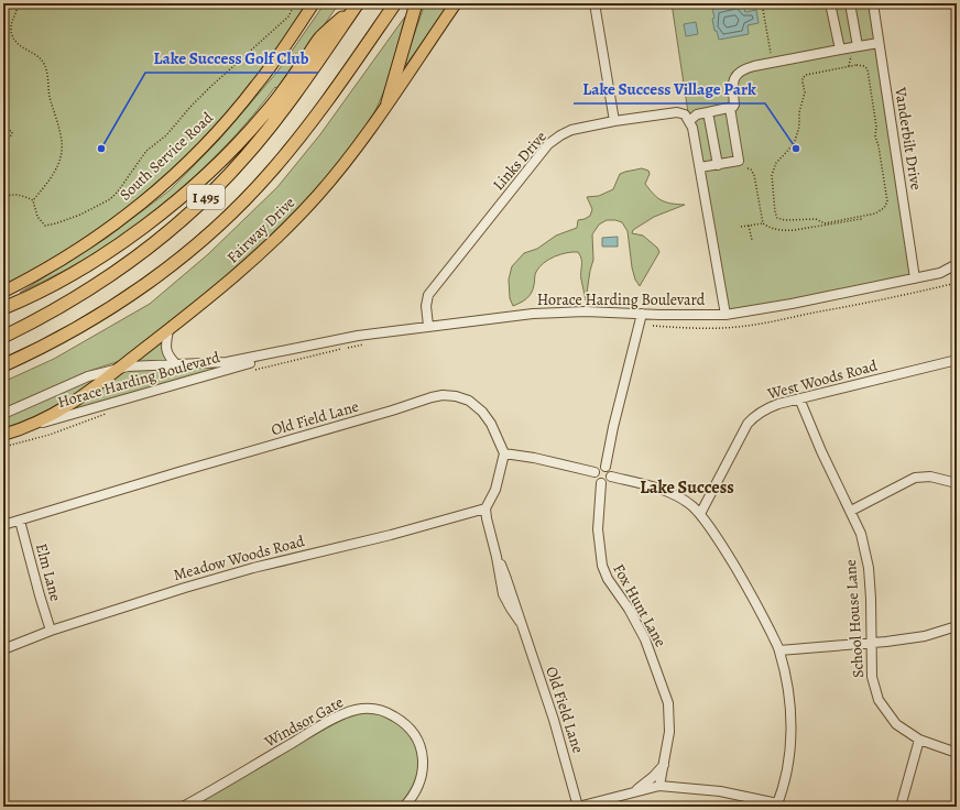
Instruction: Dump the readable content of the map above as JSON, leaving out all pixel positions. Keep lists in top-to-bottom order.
{
  "streets": {
    "highway": ["I 495"],
    "main road": ["South Service Road", "Fairway Drive", "Horace Harding Boulevard"],
    "street": [
      "Vanderbilt Drive",
      "Links Drive",
      "West Woods Road",
      "Old Field Lane",
      "Meadow Woods Road",
      "Elm Lane",
      "Fox Hunt Lane",
      "School House Lane",
      "Windsor Gate"
    ]
  },
  "crossings": [
    ["Vanderbilt Drive", "Horace Harding Boulevard"],
    ["Links Drive", "Horace Harding Boulevard"],
    ["Fairway Drive", "Horace Harding Boulevard"],
    ["West Woods Road", "School House Lane"],
    ["Old Field Lane", "Meadow Woods Road"],
    ["Old Field Lane", "Elm Lane"],
    ["Meadow Woods Road", "Elm Lane"]
  ],
  "districts": ["Lake Success"],
  "places": ["Lake Success Golf Club", "Lake Success Village Park"]
}
